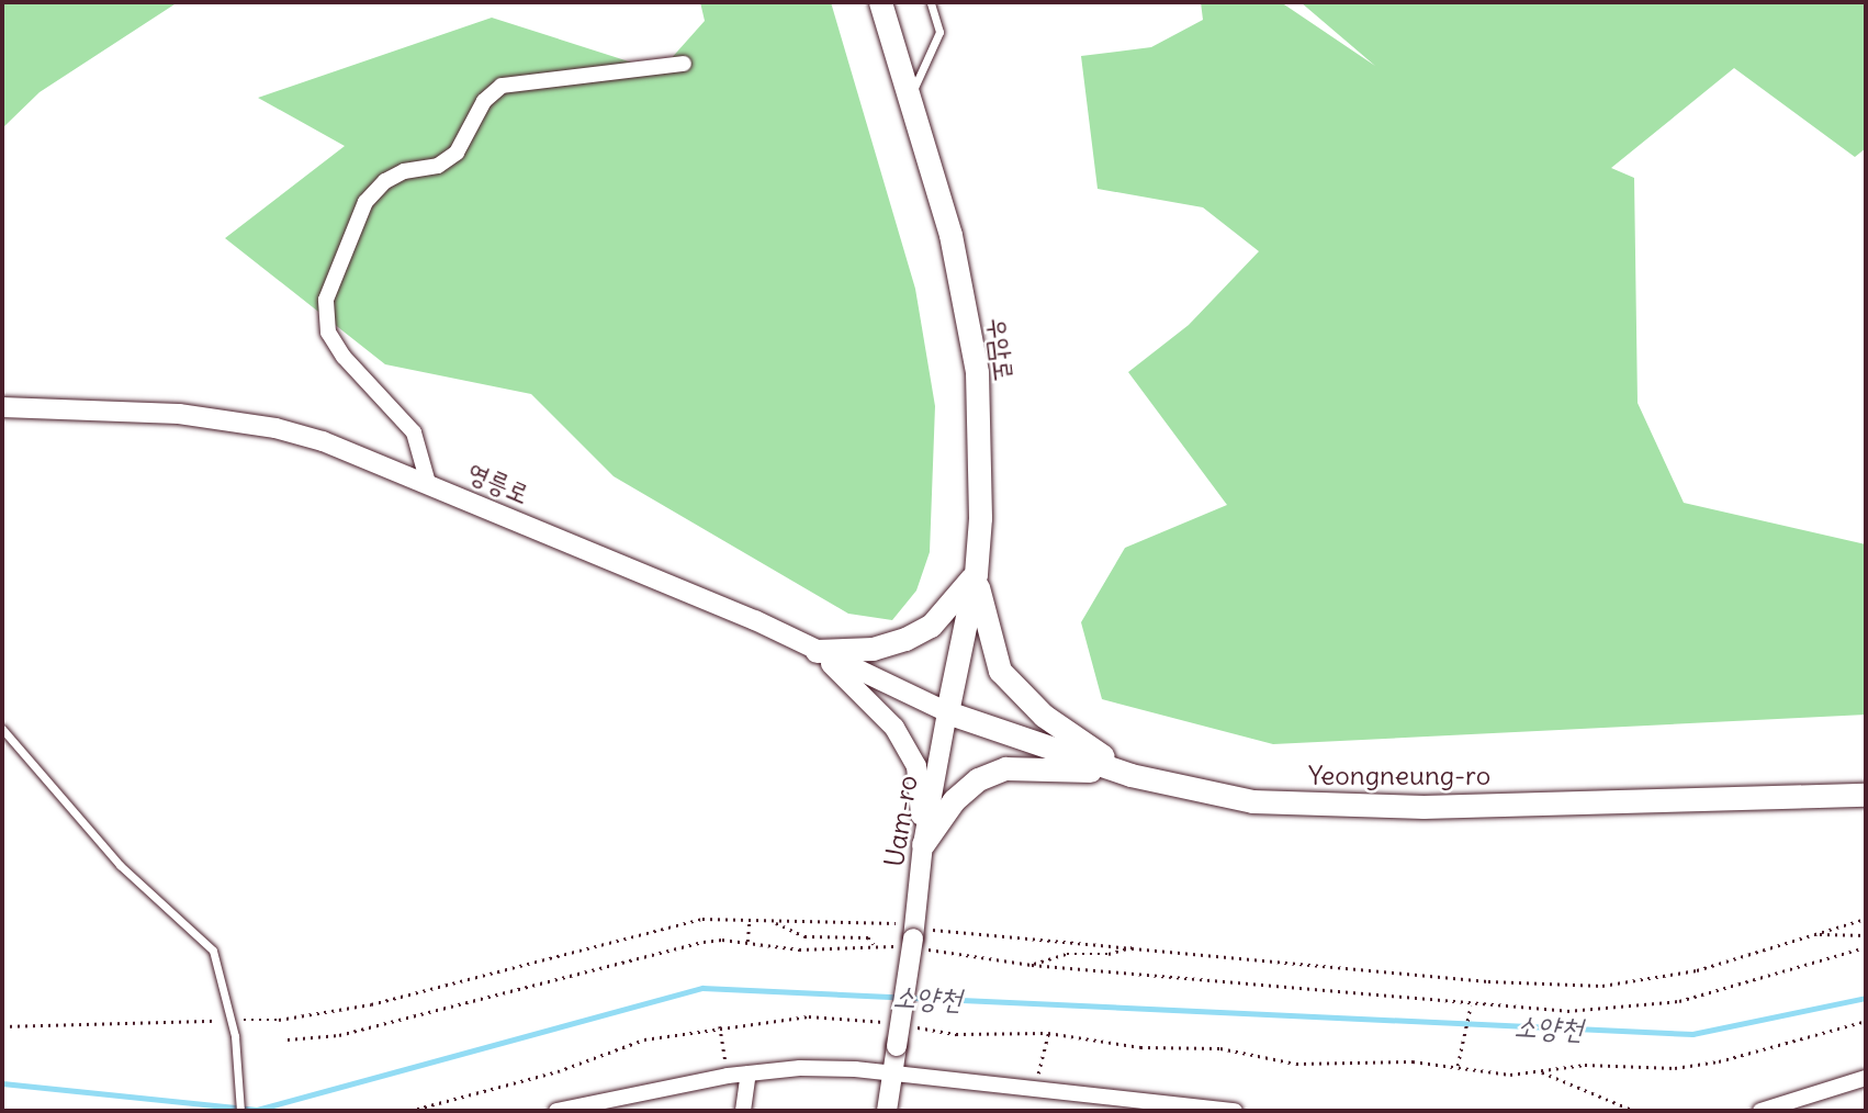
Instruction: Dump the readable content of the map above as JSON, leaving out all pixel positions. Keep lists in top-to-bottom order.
{
  "streets": {
    "main road": ["우암로", "Yeongneung-ro"],
    "street": ["영릉로", "Uam-ro"]
  },
  "crossings": [
    ["우암로", "영릉로"],
    ["우암로", "Yeongneung-ro"],
    ["우암로", "Uam-ro"],
    ["영릉로", "Yeongneung-ro"],
    ["영릉로", "Uam-ro"],
    ["Yeongneung-ro", "Uam-ro"]
  ],
  "water": ["소양천"]
}
